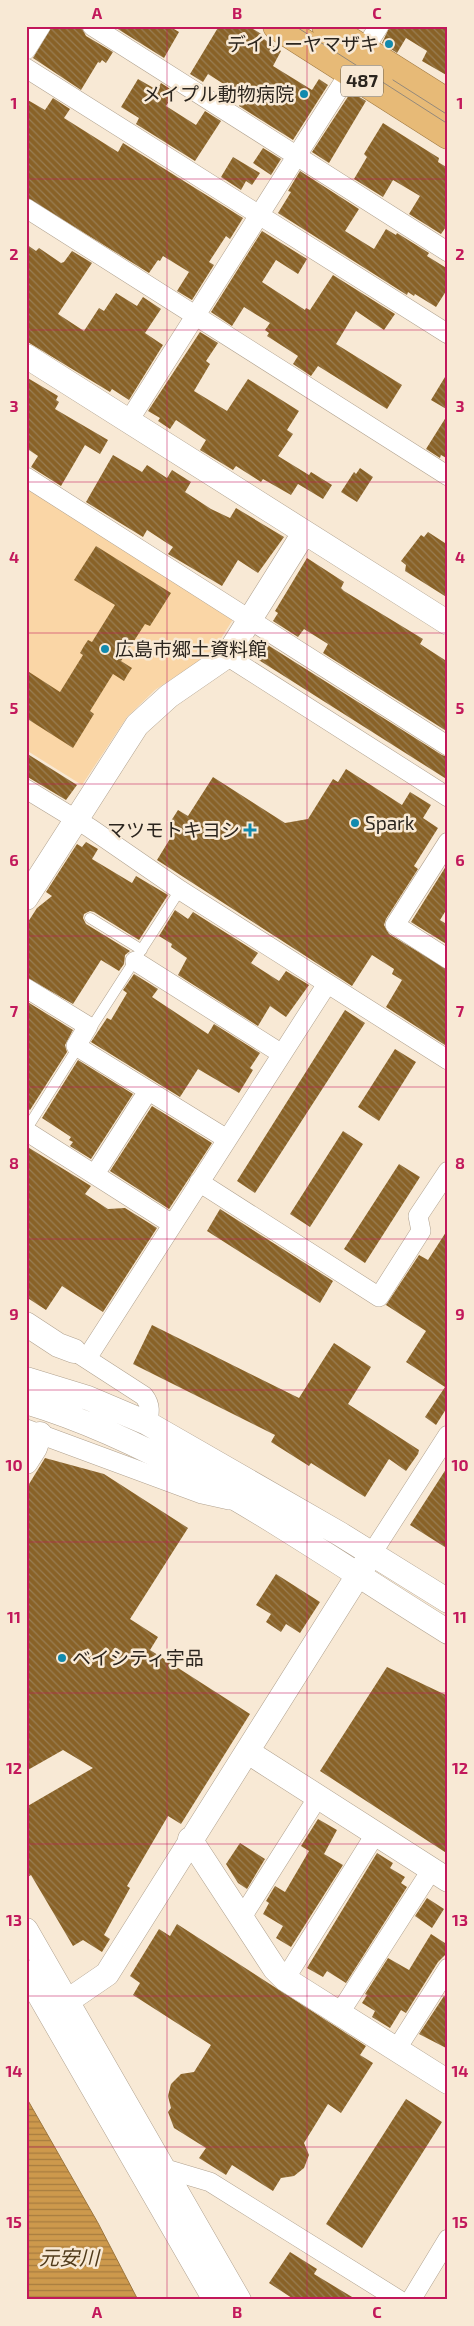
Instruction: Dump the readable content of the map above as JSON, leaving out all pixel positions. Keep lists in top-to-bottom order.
{
  "streets": {
    "highway": ["487"]
  },
  "water": ["元安川"],
  "places": {
    "other": [
      "デイリーヤマザキ",
      "メイプル動物病院",
      "広島市郷土資料館",
      "Spark",
      "ベイシティ宇品"
    ],
    "health": ["マツモトキヨシ"]
  },
  "grid": {
    "columns": ["A", "B", "C"],
    "rows": [
      "1",
      "2",
      "3",
      "4",
      "5",
      "6",
      "7",
      "8",
      "9",
      "10",
      "11",
      "12",
      "13",
      "14",
      "15"
    ]
  }
}
